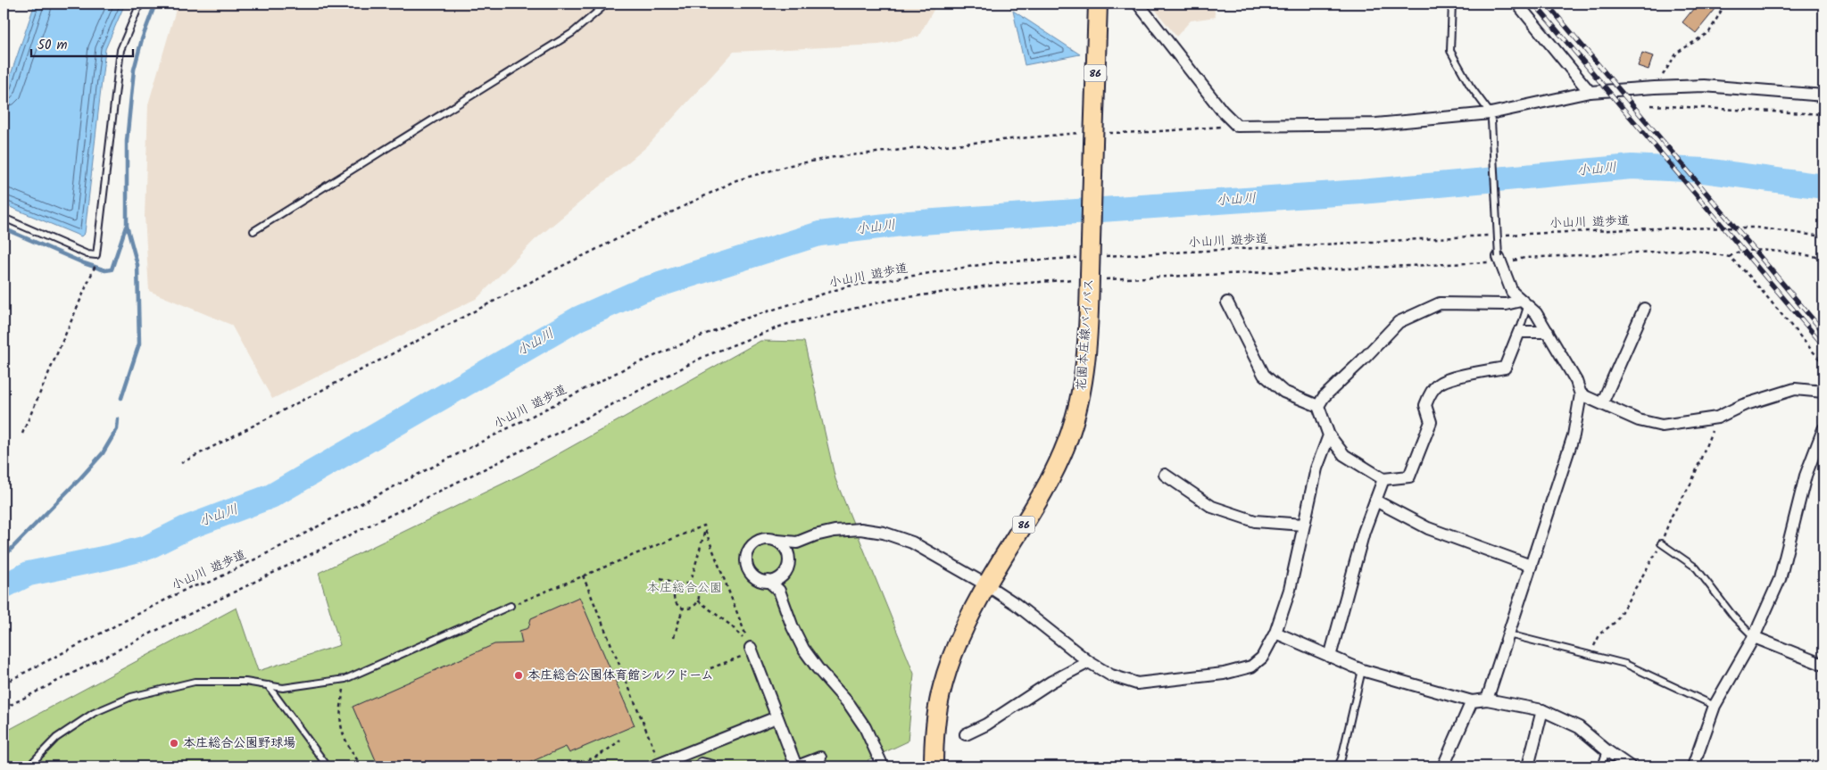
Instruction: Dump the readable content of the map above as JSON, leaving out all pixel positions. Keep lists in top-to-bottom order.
{
  "streets": {
    "main road": ["86", "花園本庄線バイパス"],
    "path": ["小山川 遊歩道"]
  },
  "water": ["小山川"],
  "parks": ["本庄総合公園"],
  "places": ["本庄総合公園体育館シルクドーム", "本庄総合公園野球場"],
  "scale_bar": "50 m"
}
